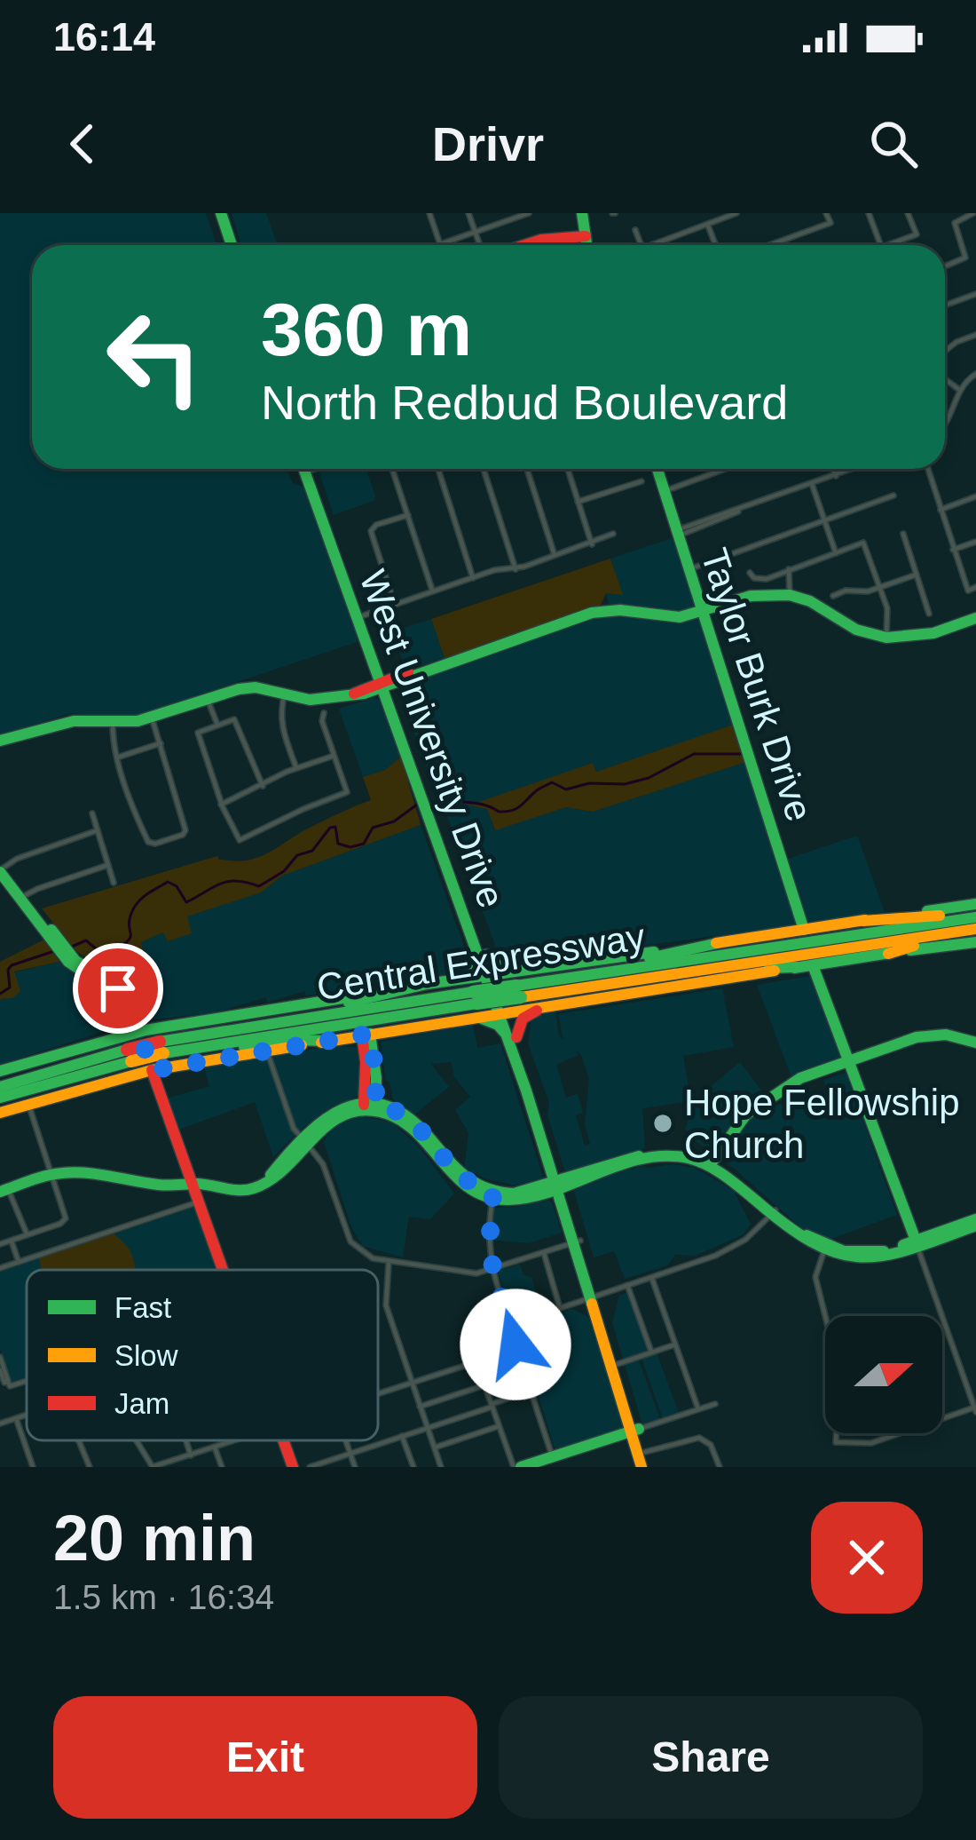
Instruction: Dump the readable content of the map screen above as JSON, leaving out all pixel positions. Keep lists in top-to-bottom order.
{
  "streets": {
    "main road": ["Taylor Burk Drive", "West University Drive", "Central Expressway"]
  },
  "places": ["Hope Fellowship Church"],
  "legend": ["Fast", "Slow", "Jam"],
  "north": "right",
  "page": {
    "status": "16:14",
    "header": "Drivr",
    "turn": ["360 m", "North Redbud Boulevard"],
    "heading": ["20 min", "1.5 km · 16:34"],
    "buttons": ["Exit", "Share"]
  }
}
